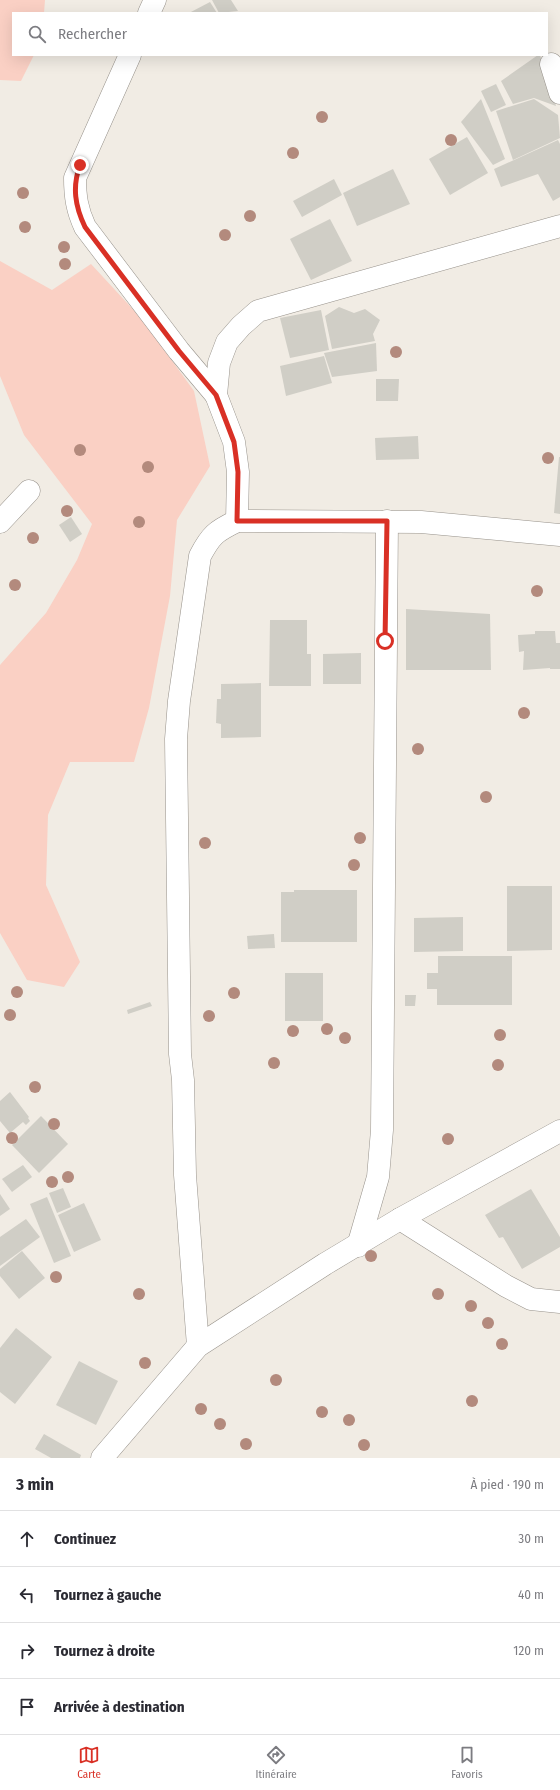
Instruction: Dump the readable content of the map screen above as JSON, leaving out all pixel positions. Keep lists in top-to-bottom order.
{
  "page": {
    "search": "Rechercher",
    "heading": ["3 min", "À pied · 190 m"],
    "list": [
      ["Continuez", "30 m"],
      ["Tournez à gauche", "40 m"],
      ["Tournez à droite", "120 m"],
      "Arrivée à destination"
    ],
    "nav": ["Carte", "Itinéraire", "Favoris"]
  }
}
